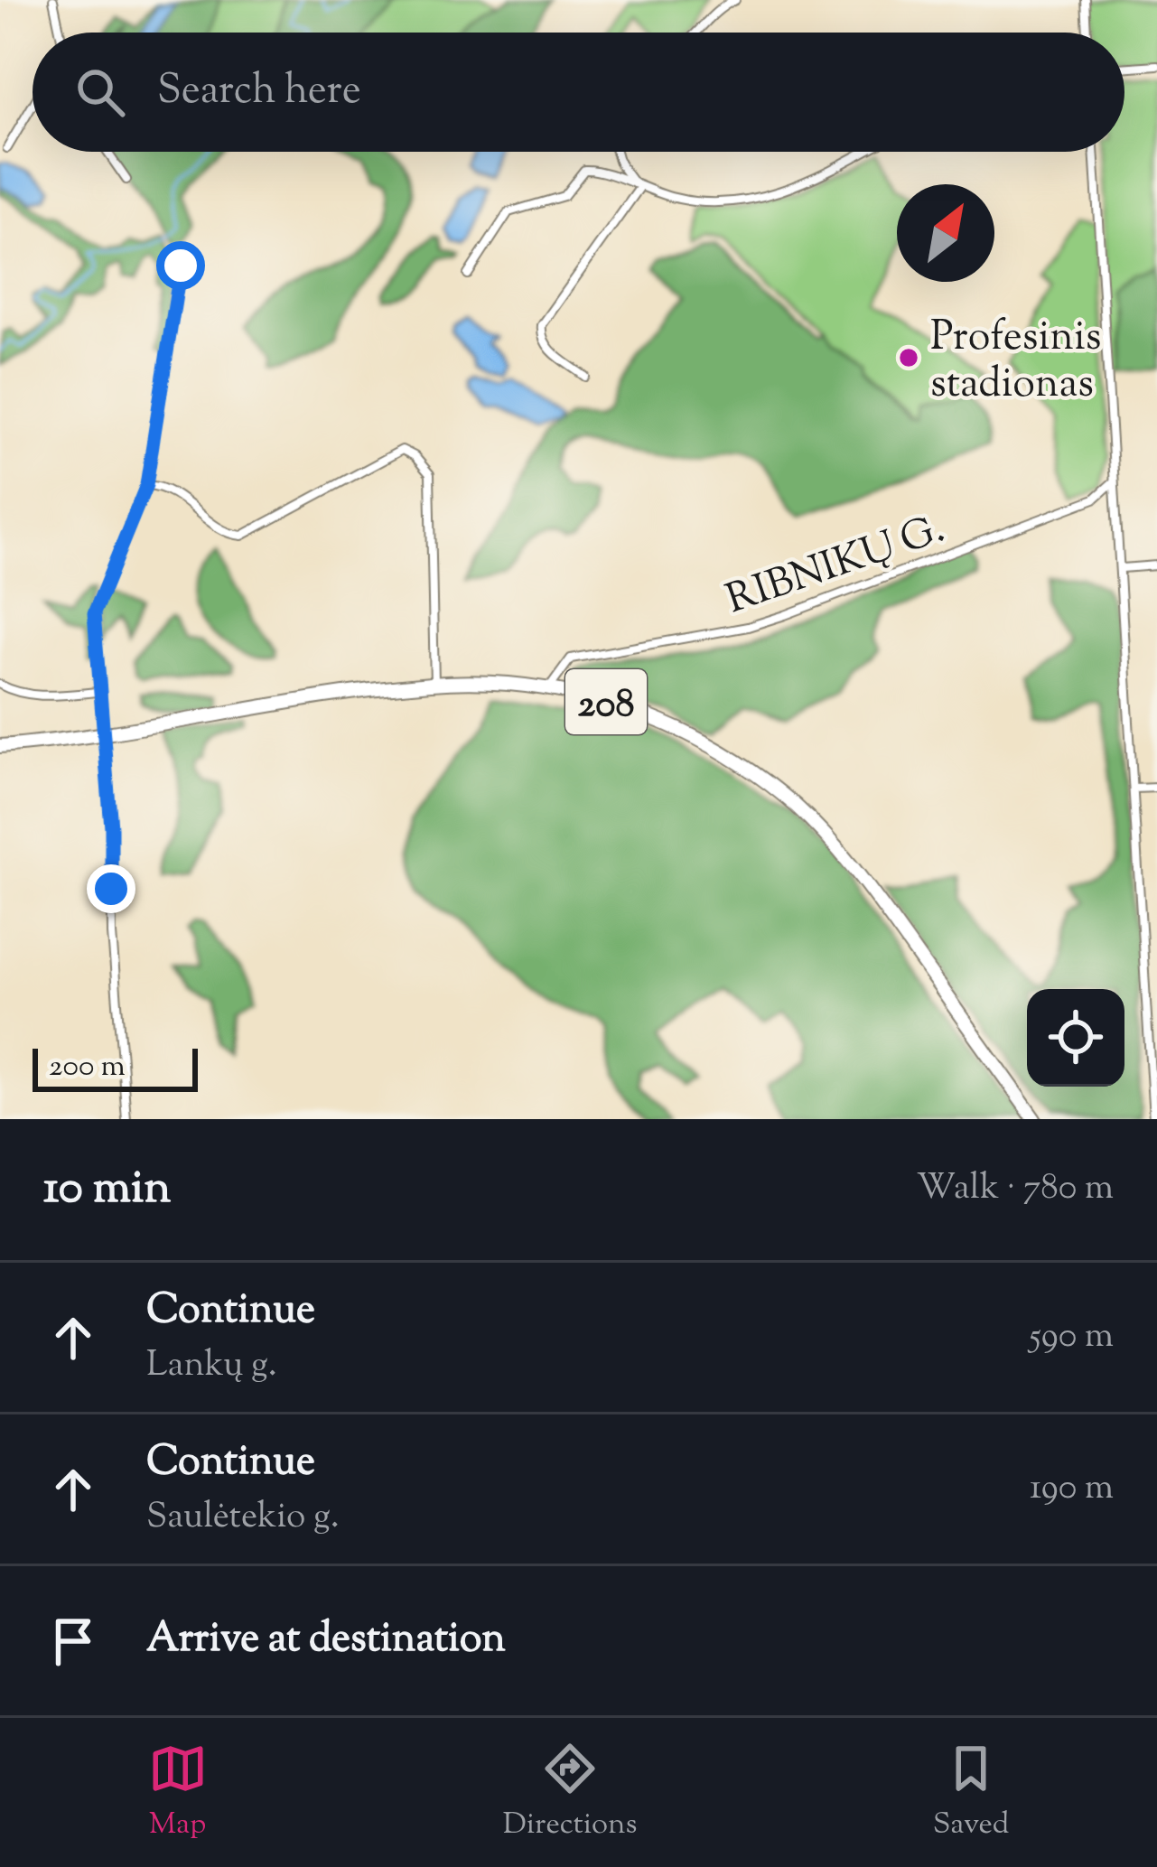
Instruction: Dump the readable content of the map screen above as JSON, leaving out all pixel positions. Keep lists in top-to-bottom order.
{
  "streets": {
    "highway": ["208"],
    "street": ["RIBNIKŲ G."]
  },
  "crossings": [
    ["RIBNIKŲ G.", "208"]
  ],
  "places": ["Profesinis stadionas"],
  "scale_bar": "200 m",
  "north": "top right",
  "page": {
    "search": "Search here",
    "scale": "200 m",
    "heading": ["10 min", "Walk · 780 m"],
    "list": [
      ["Continue", "Lankų g.", "590 m"],
      ["Continue", "Saulėtekio g.", "190 m"],
      "Arrive at destination"
    ],
    "nav": ["Map", "Directions", "Saved"]
  }
}
